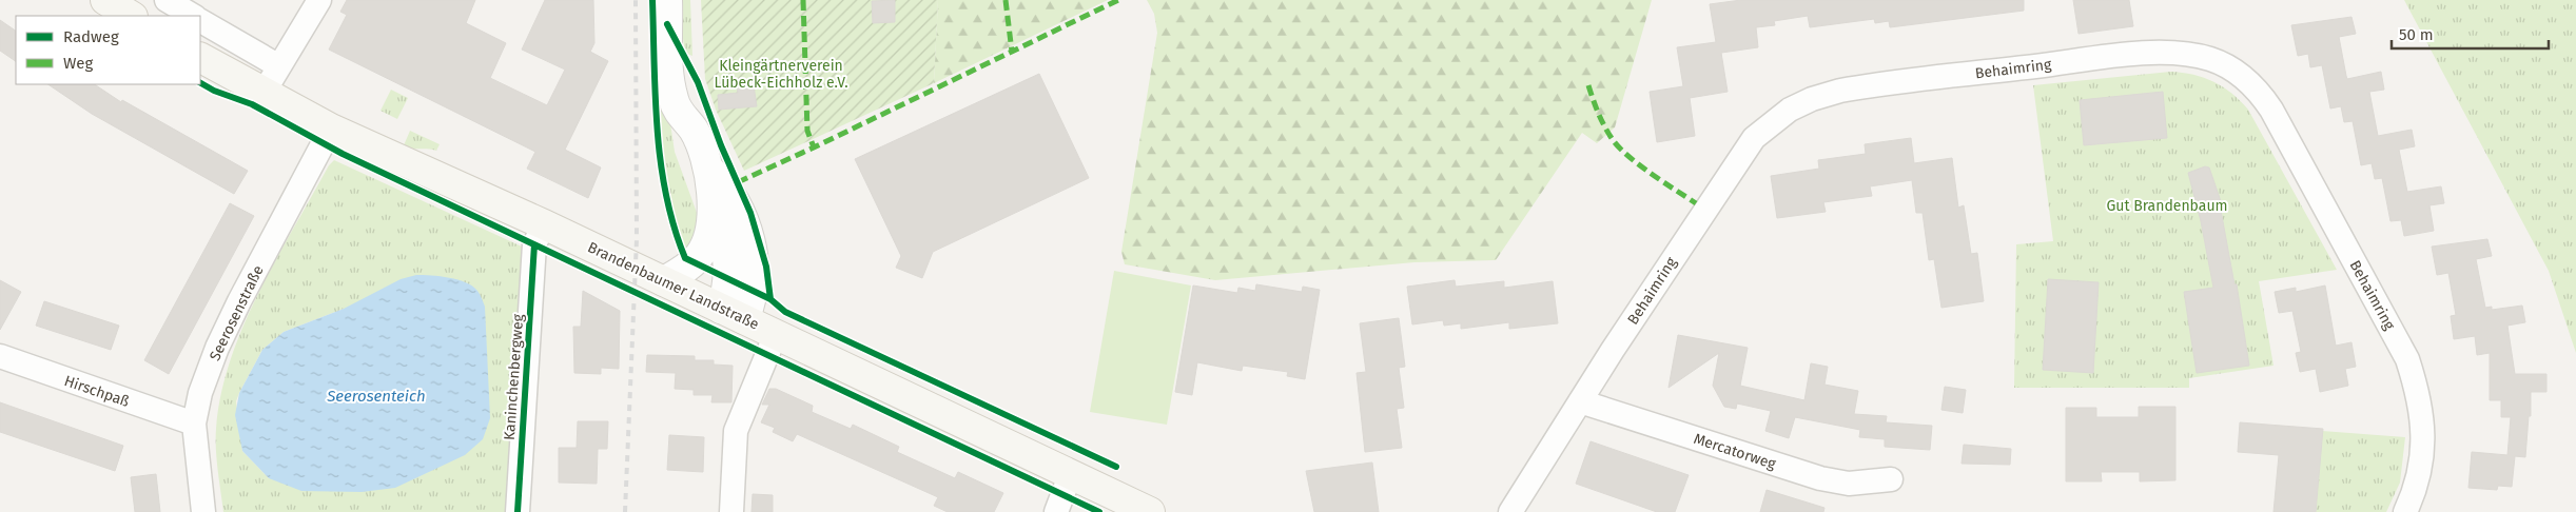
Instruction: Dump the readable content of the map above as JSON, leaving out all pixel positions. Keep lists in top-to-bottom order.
{
  "streets": {
    "main road": ["Brandenbaumer Landstraße"],
    "street": [
      "Behaimring",
      "Seerosenstraße",
      "Kaninchenbergweg",
      "Hirschpaß",
      "Mercatorweg"
    ]
  },
  "crossings": [
    ["Behaimring", "Mercatorweg"],
    ["Brandenbaumer Landstraße", "Seerosenstraße"],
    ["Brandenbaumer Landstraße", "Kaninchenbergweg"],
    ["Seerosenstraße", "Hirschpaß"]
  ],
  "water": ["Seerosenteich"],
  "parks": ["Kleingärtnerverein Lübeck-Eichholz e.V.", "Gut Brandenbaum"],
  "legend": ["Radweg", "Weg"],
  "scale_bar": "50 m"
}
